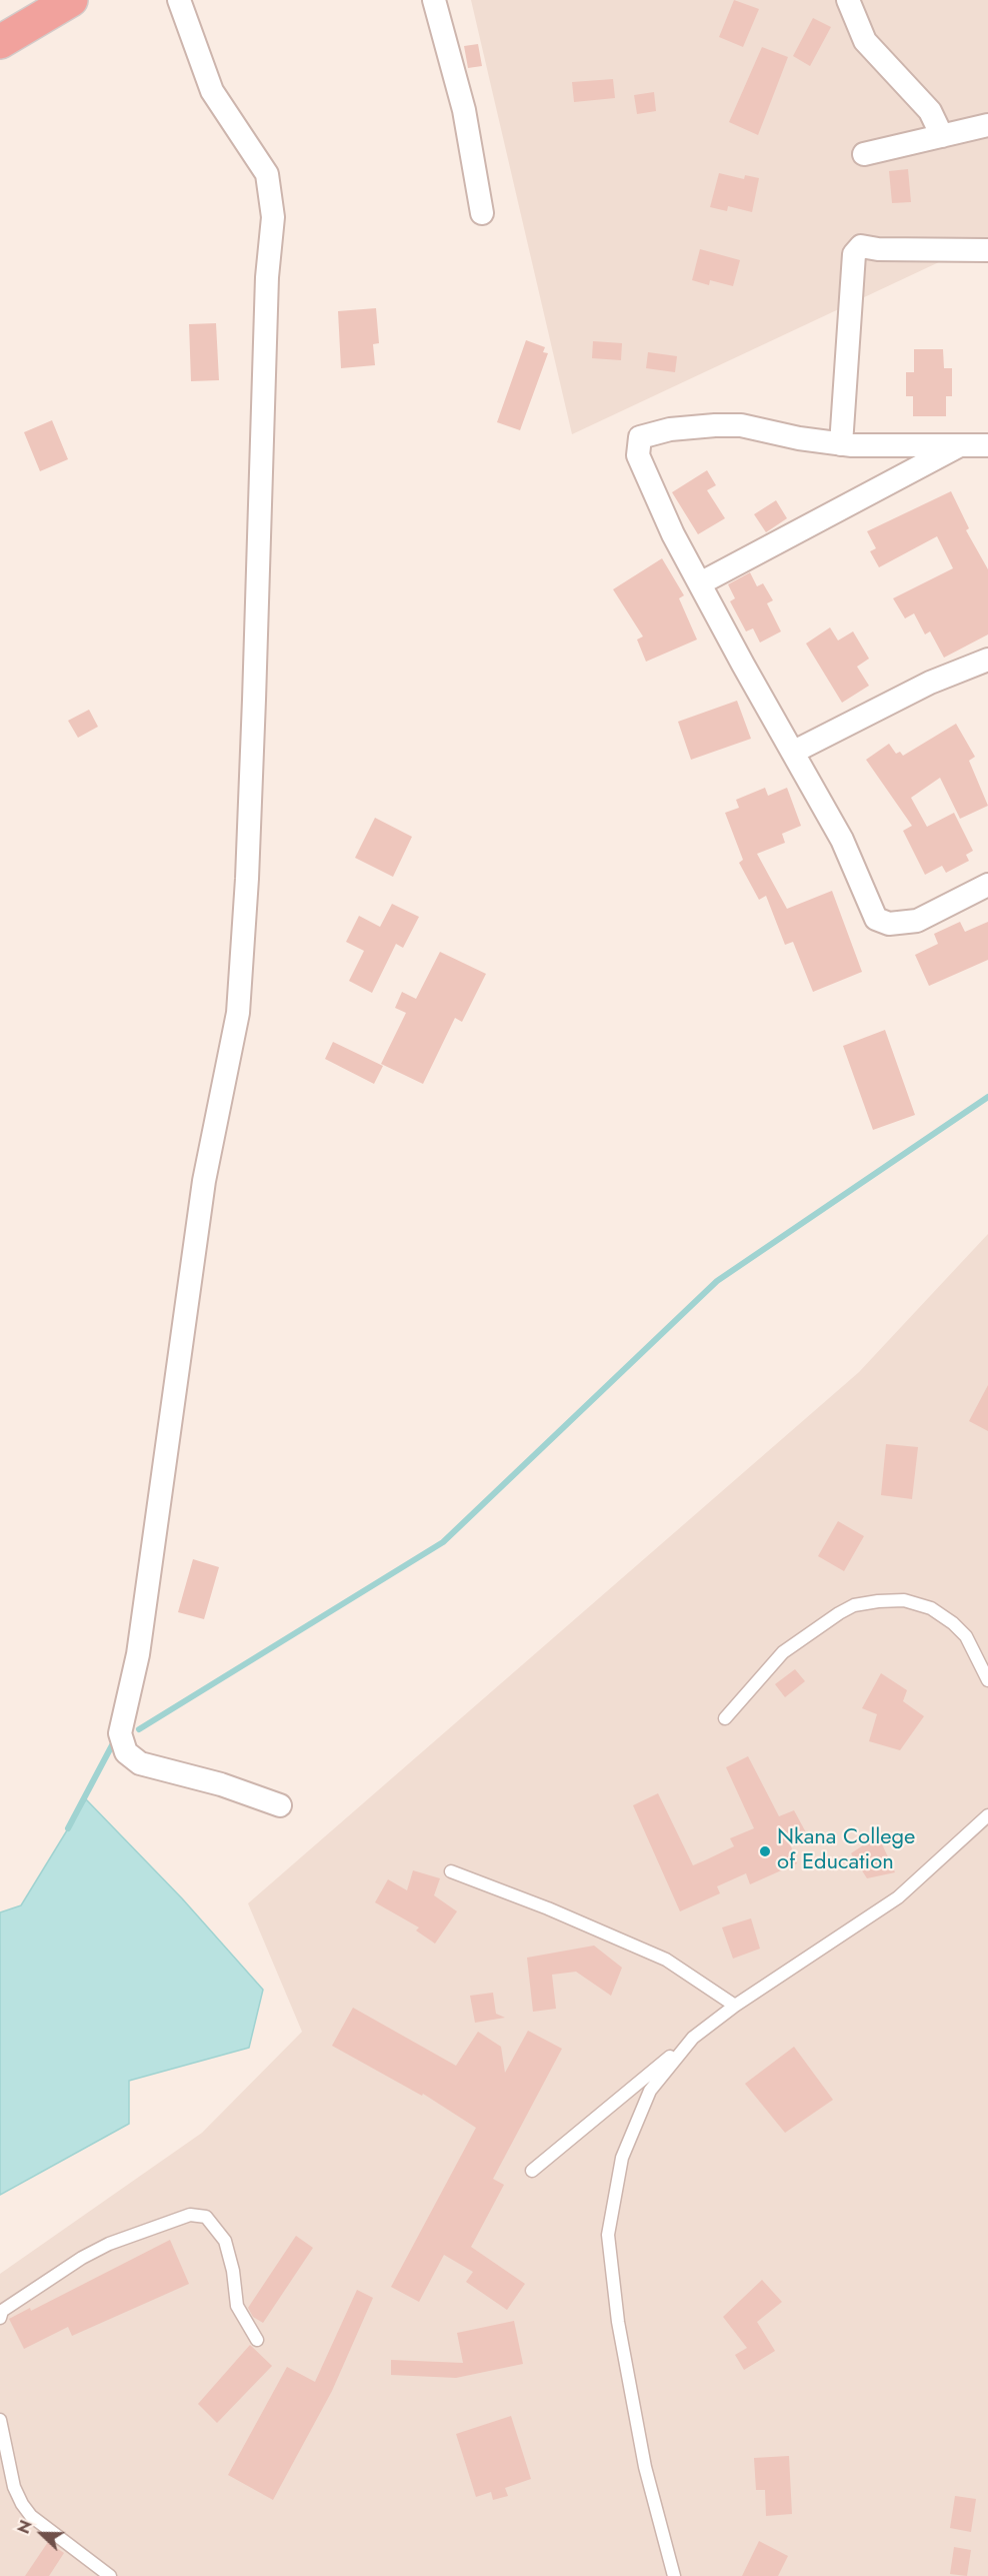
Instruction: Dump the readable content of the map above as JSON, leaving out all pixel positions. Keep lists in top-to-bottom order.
{
  "places": ["Nkana College of Education"],
  "north": "left"
}
